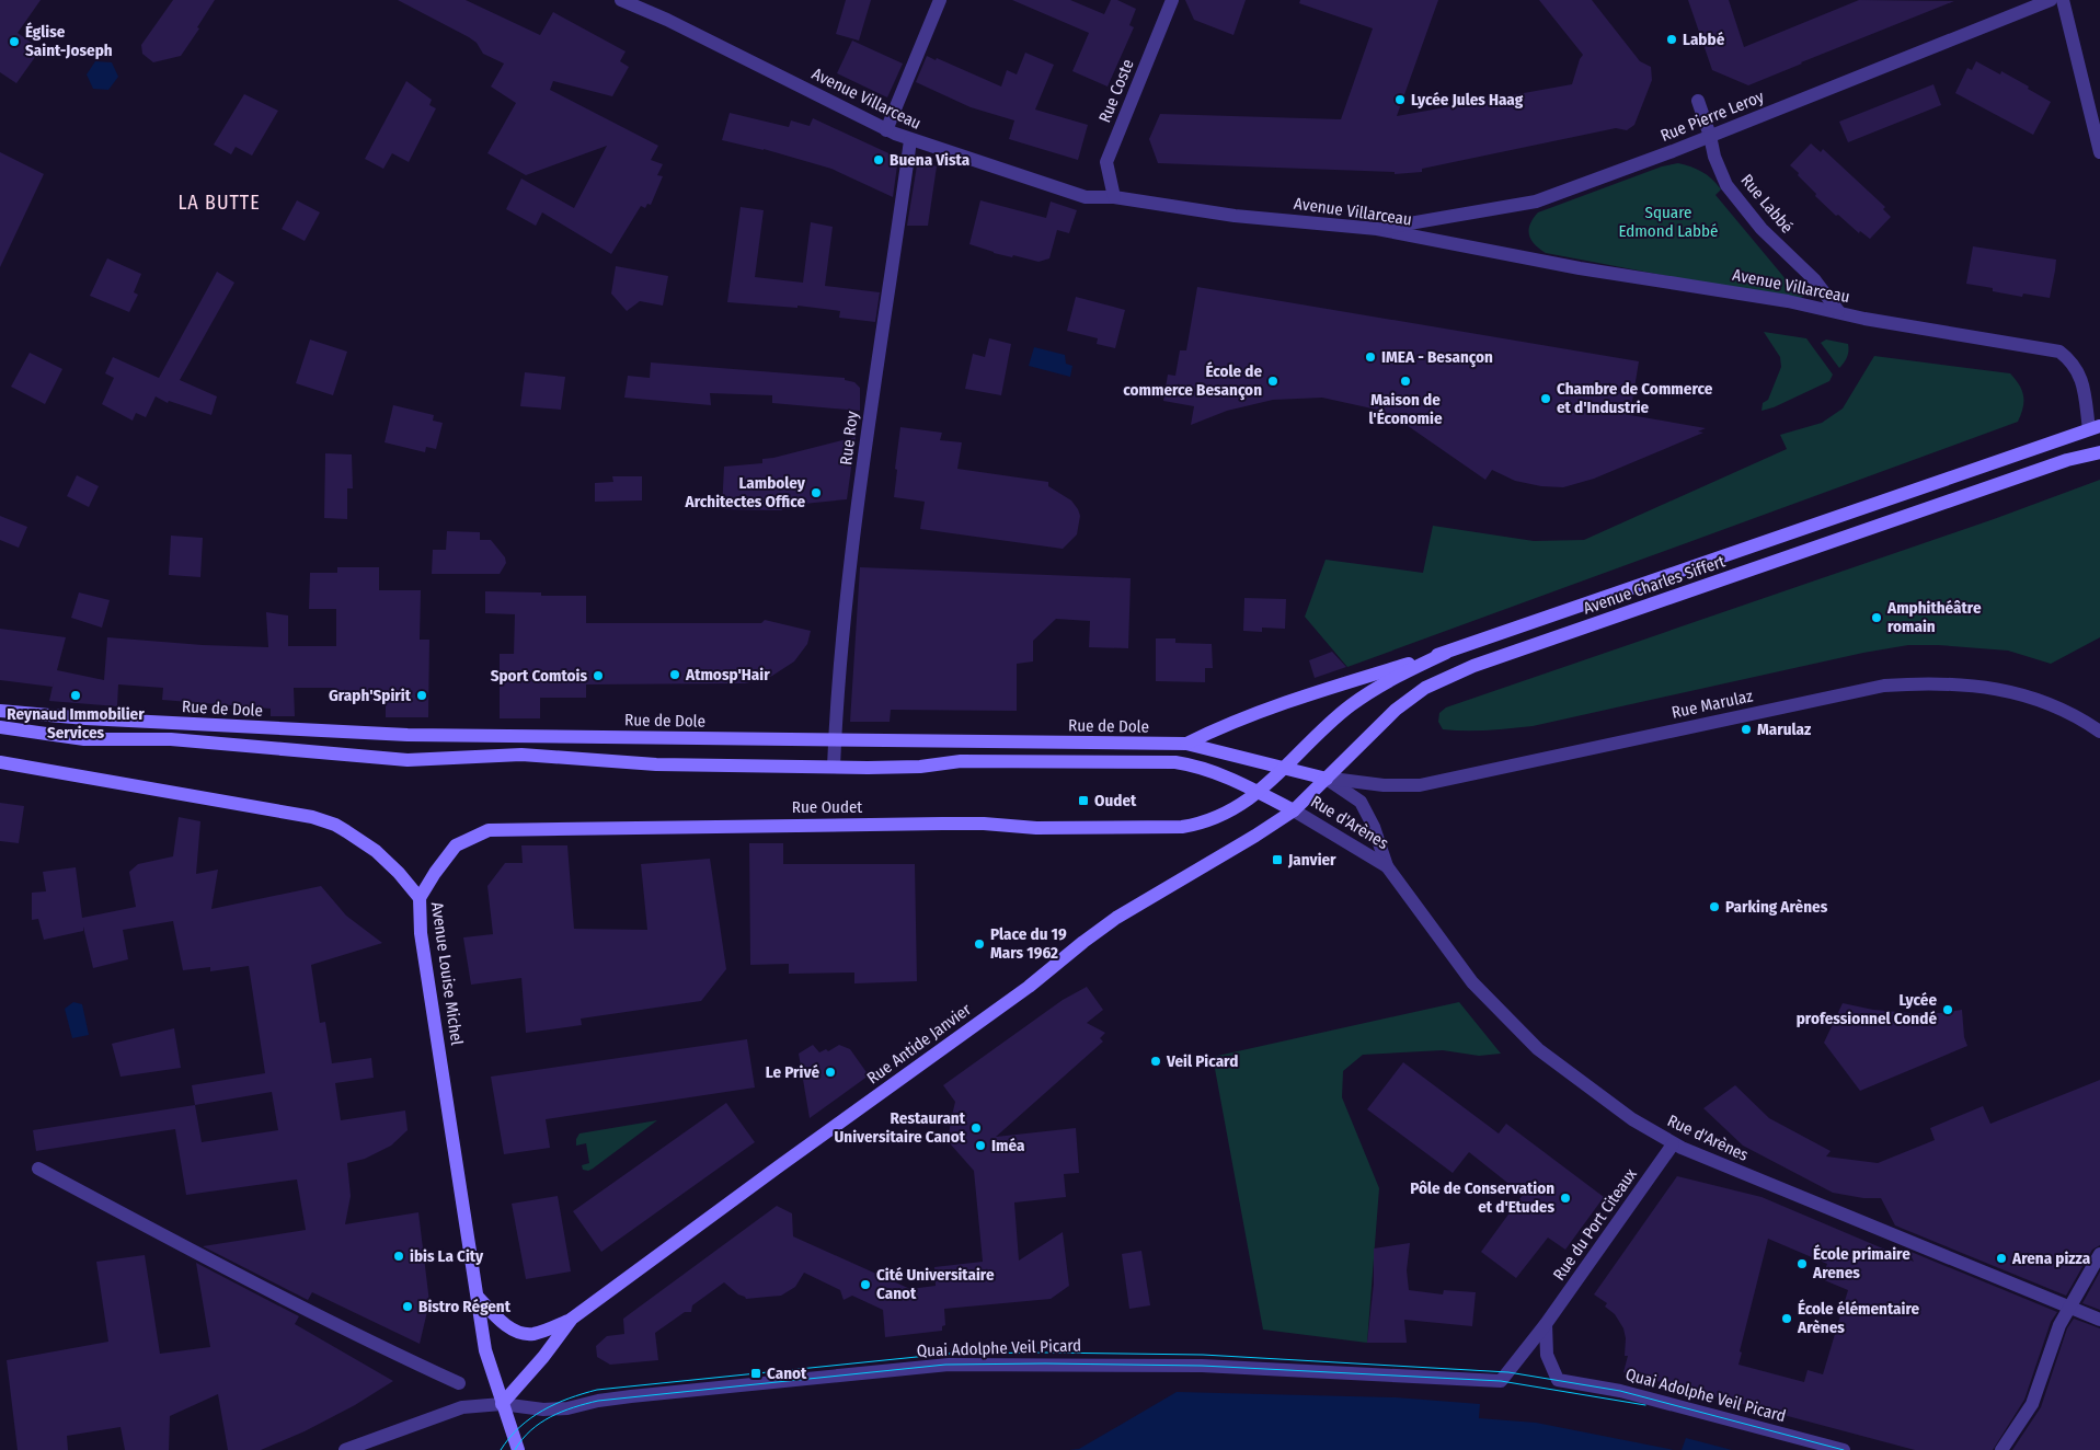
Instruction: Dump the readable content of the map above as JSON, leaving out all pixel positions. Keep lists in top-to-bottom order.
{
  "streets": {
    "main road": [
      "Avenue Charles Siffert",
      "Rue de Dole",
      "Rue Oudet",
      "Avenue Louise Michel",
      "Rue Antide Janvier"
    ],
    "street": [
      "Rue Coste",
      "Avenue Villarceau",
      "Rue Pierre Leroy",
      "Rue Labbé",
      "Rue Roy",
      "Rue Marulaz",
      "Rue d'Arènes",
      "Rue du Port Citeaux",
      "Quai Adolphe Veil Picard"
    ]
  },
  "crossings": [
    ["Rue Coste", "Avenue Villarceau"],
    ["Avenue Villarceau", "Rue Pierre Leroy"],
    ["Avenue Villarceau", "Rue Labbé"],
    ["Avenue Villarceau", "Rue Roy"],
    ["Avenue Villarceau", "Avenue Charles Siffert"],
    ["Rue Pierre Leroy", "Rue Labbé"],
    ["Rue Roy", "Rue de Dole"],
    ["Avenue Charles Siffert", "Rue Marulaz"],
    ["Avenue Charles Siffert", "Rue de Dole"],
    ["Avenue Charles Siffert", "Rue Oudet"],
    ["Avenue Charles Siffert", "Rue d'Arènes"],
    ["Avenue Charles Siffert", "Rue Antide Janvier"],
    ["Rue Marulaz", "Rue de Dole"],
    ["Rue Marulaz", "Rue d'Arènes"],
    ["Rue de Dole", "Rue Oudet"],
    ["Rue de Dole", "Rue d'Arènes"],
    ["Rue de Dole", "Rue Antide Janvier"],
    ["Rue Oudet", "Avenue Louise Michel"],
    ["Rue d'Arènes", "Rue Antide Janvier"],
    ["Rue d'Arènes", "Rue du Port Citeaux"],
    ["Avenue Louise Michel", "Rue Antide Janvier"],
    ["Avenue Louise Michel", "Quai Adolphe Veil Picard"],
    ["Rue Antide Janvier", "Quai Adolphe Veil Picard"],
    ["Rue du Port Citeaux", "Quai Adolphe Veil Picard"]
  ],
  "districts": ["LA BUTTE"],
  "parks": ["Square Edmond Labbé"],
  "places": {
    "other": [
      "Labbé",
      "Église Saint-Joseph",
      "Lycée Jules Haag",
      "Buena Vista",
      "IMEA - Besançon",
      "École de commerce Besançon",
      "Maison de l'Économie",
      "Chambre de Commerce et d'Industrie",
      "Lamboley Architectes Office",
      "Amphithéâtre romain",
      "Atmosp'Hair",
      "Sport Comtois",
      "Reynaud Immobilier Services",
      "Graph'Spirit",
      "Marulaz",
      "Parking Arènes",
      "Place du 19 Mars 1962",
      "Lycée professionnel Condé",
      "Veil Picard",
      "Le Privé",
      "Restaurant Universitaire Canot",
      "Iméa",
      "Pôle de Conservation et d'Etudes",
      "ibis La City",
      "Arena pizza",
      "École primaire Arenes",
      "Cité Universitaire Canot",
      "Bistro Régent",
      "École élémentaire Arènes"
    ],
    "transit": ["Oudet", "Janvier", "Canot"]
  }
}
